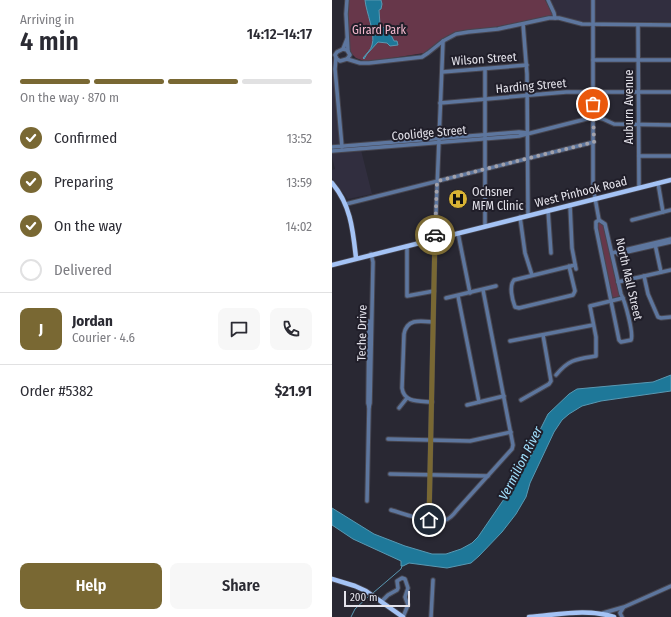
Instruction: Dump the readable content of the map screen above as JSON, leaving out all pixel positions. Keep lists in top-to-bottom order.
{
  "streets": {
    "main road": ["West Pinhook Road"],
    "street": [
      "Wilson Street",
      "Harding Street",
      "Auburn Avenue",
      "Coolidge Street",
      "North Mall Street",
      "Teche Drive"
    ]
  },
  "crossings": [
    ["Harding Street", "Auburn Avenue"],
    ["Auburn Avenue", "West Pinhook Road"],
    ["West Pinhook Road", "Teche Drive"]
  ],
  "water": ["Vermilion River"],
  "parks": ["Girard Park"],
  "places": {
    "hospital": ["Ochsner MFM Clinic"]
  },
  "scale_bar": "200 m",
  "page": {
    "heading": ["4 min", "Arriving in", "14:12–14:17"],
    "panel": [
      "Jordan",
      "Courier · 4.6",
      "Order #5382",
      "$21.91"
    ],
    "bar": "On the way · 870 m",
    "list": [
      ["Confirmed", "13:52"],
      ["Preparing", "13:59"],
      ["On the way", "14:02"],
      "Delivered"
    ],
    "round": "J",
    "buttons": ["Help", "Share"],
    "scale": "200 m"
  }
}
